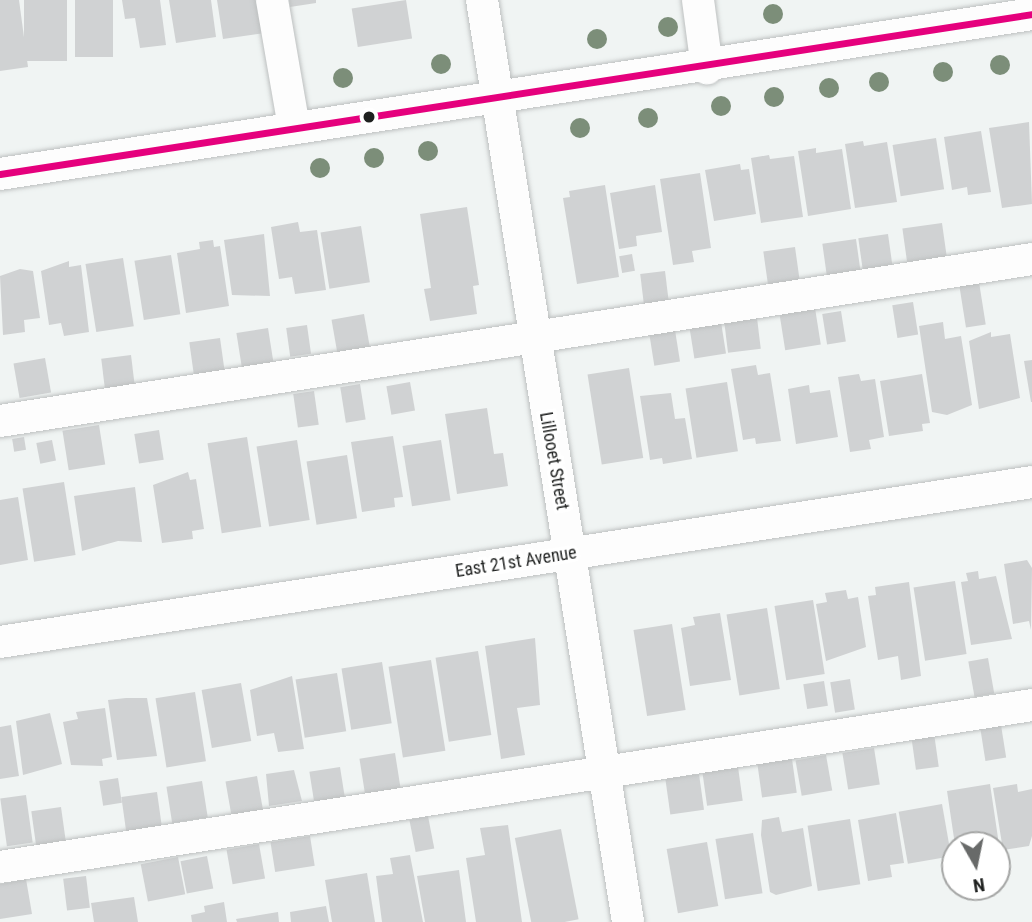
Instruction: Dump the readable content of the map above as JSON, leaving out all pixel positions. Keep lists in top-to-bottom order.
{
  "streets": {
    "street": ["Lillooet Street", "East 21st Avenue"]
  },
  "crossings": [
    ["Lillooet Street", "East 21st Avenue"]
  ],
  "north": "bottom"
}
